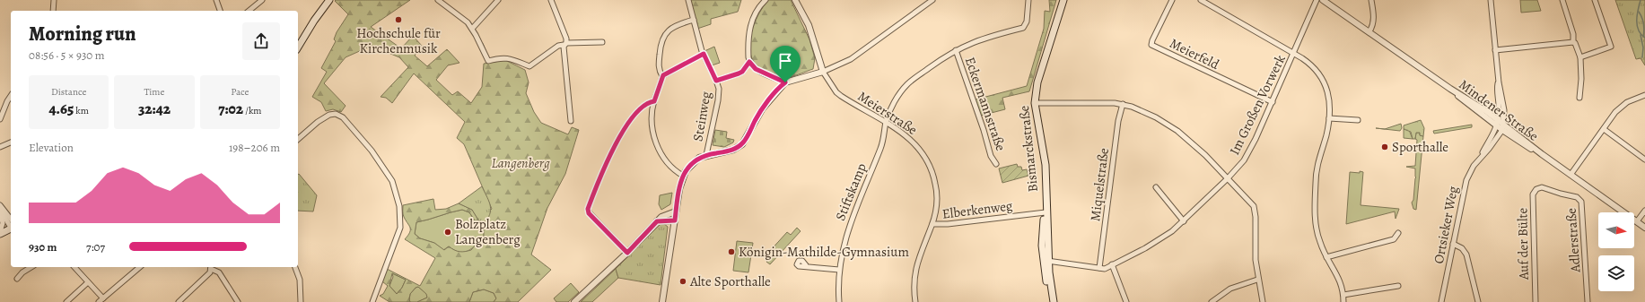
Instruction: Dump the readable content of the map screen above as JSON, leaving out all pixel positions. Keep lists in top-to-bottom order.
{
  "streets": {
    "main road": ["Bismarckstraße"],
    "street": [
      "Meierfeld",
      "Eckermannstraße",
      "Im Großen Vorwerk",
      "Mindener Straße",
      "Meierstraße",
      "Steinweg",
      "Miquelstraße",
      "Stiftskamp",
      "Elberkenweg",
      "Ortsieker Weg",
      "Adlerstraße",
      "Auf der Bülte"
    ]
  },
  "crossings": [
    ["Meierfeld", "Im Großen Vorwerk"],
    ["Eckermannstraße", "Stiftskamp"],
    ["Im Großen Vorwerk", "Miquelstraße"],
    ["Mindener Straße", "Ortsieker Weg"],
    ["Meierstraße", "Stiftskamp"],
    ["Meierstraße", "Elberkenweg"],
    ["Bismarckstraße", "Elberkenweg"],
    ["Adlerstraße", "Auf der Bülte"]
  ],
  "parks": ["Langenberg"],
  "places": [
    "Hochschule für Kirchenmusik",
    "Sporthalle",
    "Bolzplatz Langenberg",
    "Königin-Mathilde-Gymnasium",
    "Alte Sporthalle"
  ],
  "north": "right",
  "page": {
    "heading": ["Morning run", "08:56 · 5 × 930 m"],
    "stats": [
      ["Distance", "4.65 km"],
      ["Time", "32:42"],
      ["Pace", "7:02 /km"]
    ],
    "chart": ["Elevation", "198–206 m"],
    "list": [
      {
        "name": "930 m",
        "note": "7:07"
      }
    ]
  }
}
